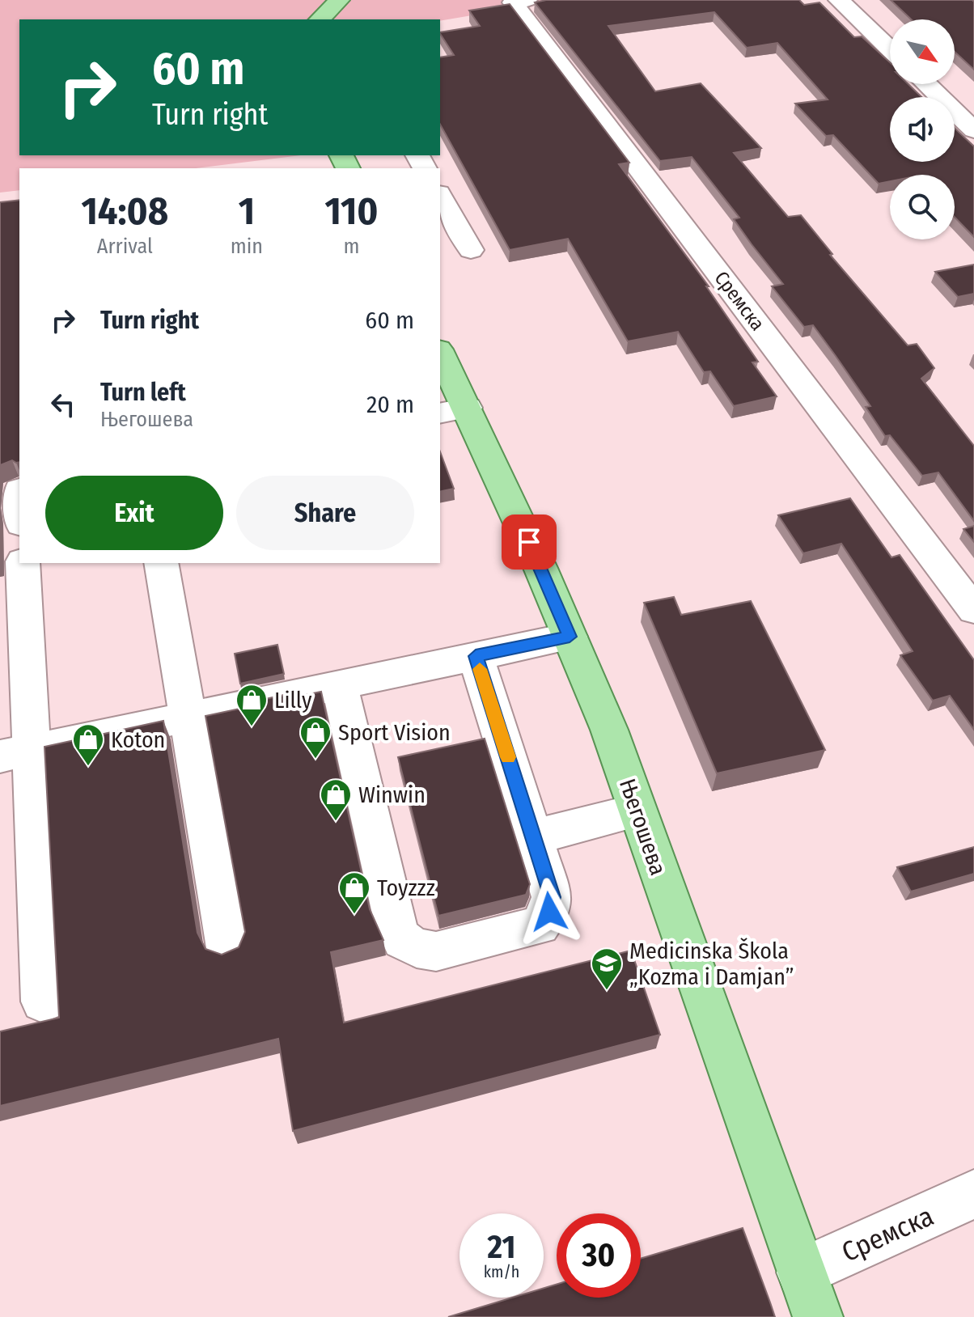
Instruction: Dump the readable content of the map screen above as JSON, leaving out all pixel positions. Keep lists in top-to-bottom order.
{
  "streets": {
    "main road": ["Његошева"],
    "street": ["Сремска"]
  },
  "crossings": [
    ["Сремска", "Његошева"]
  ],
  "places": {
    "shop": [
      "Lilly",
      "Sport Vision",
      "Koton",
      "Winwin",
      "Toyzzz"
    ],
    "school or university": ["Medicinska Škola „Kozma i Damjan”"]
  },
  "north": "bottom right",
  "page": {
    "turn": ["60 m", "Turn right"],
    "eta": [
      "14:08",
      "Arrival",
      "1",
      "min",
      "110",
      "m"
    ],
    "list": [
      {
        "name": "Turn right",
        "value": "60 m"
      },
      {
        "name": "Turn left",
        "note": "Његошева",
        "value": "20 m"
      }
    ],
    "buttons": ["Exit", "Share"],
    "speed": "21 km/h",
    "limit": "30"
  }
}
